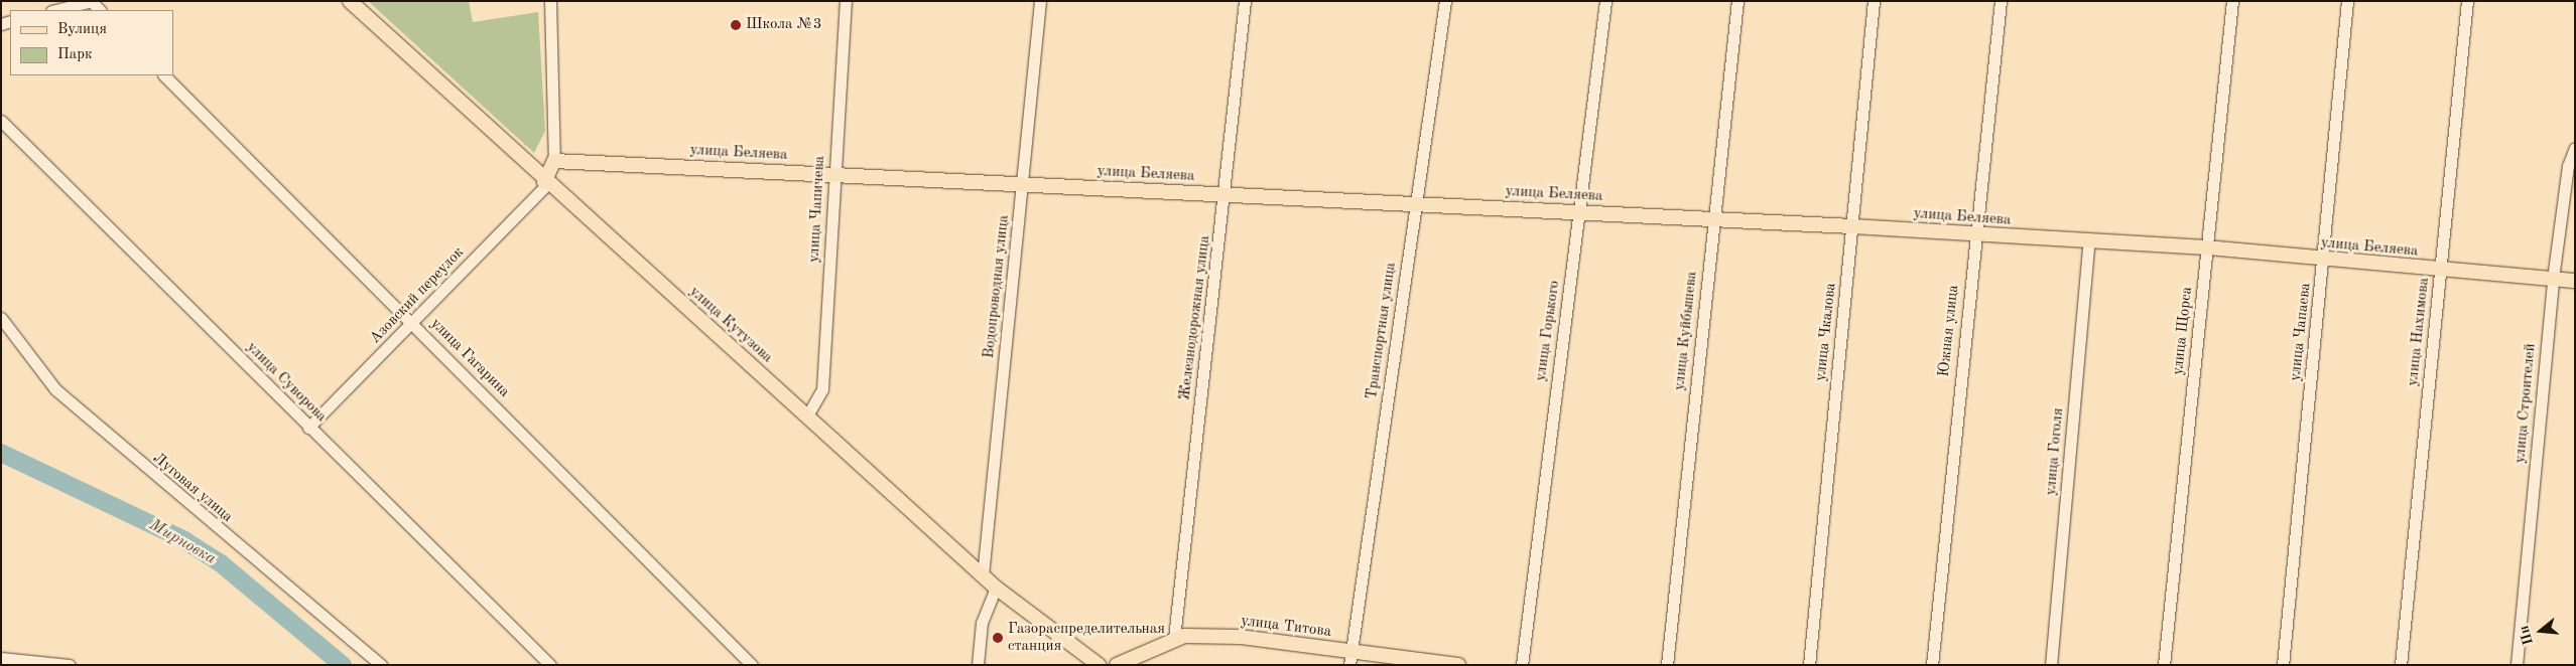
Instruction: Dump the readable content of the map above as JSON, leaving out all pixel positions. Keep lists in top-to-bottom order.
{
  "streets": {
    "main road": ["улица Беляева", "улица Кутузова", "улица Титова"],
    "street": [
      "улица Чапичева",
      "Водопроводная улица",
      "Азовский переулок",
      "Железнодорожная улица",
      "Транспортная улица",
      "улица Горького",
      "улица Куйбышева",
      "Южная улица",
      "улица Щорса",
      "улица Чкалова",
      "улица Чапаева",
      "улица Нахимова",
      "улица Гагарина",
      "улица Суворова",
      "улица Строителей",
      "улица Гоголя",
      "Луговая улица"
    ]
  },
  "crossings": [
    ["улица Беляева", "улица Чапичева"],
    ["улица Беляева", "Водопроводная улица"],
    ["улица Беляева", "Железнодорожная улица"],
    ["улица Беляева", "Транспортная улица"],
    ["улица Беляева", "улица Горького"],
    ["улица Беляева", "улица Куйбышева"],
    ["улица Беляева", "Южная улица"],
    ["улица Беляева", "улица Щорса"],
    ["улица Беляева", "улица Чкалова"],
    ["улица Беляева", "улица Чапаева"],
    ["улица Беляева", "улица Нахимова"],
    ["улица Беляева", "улица Строителей"],
    ["улица Беляева", "улица Гоголя"],
    ["улица Чапичева", "улица Кутузова"],
    ["Водопроводная улица", "улица Кутузова"],
    ["Азовский переулок", "улица Кутузова"],
    ["Азовский переулок", "улица Гагарина"],
    ["Азовский переулок", "улица Суворова"],
    ["Железнодорожная улица", "улица Титова"],
    ["Транспортная улица", "улица Титова"]
  ],
  "water": ["Мирновка"],
  "places": ["Школа №3", "Газораспределительная станция"],
  "legend": ["Вулиця", "Парк"],
  "north": "left"
}
